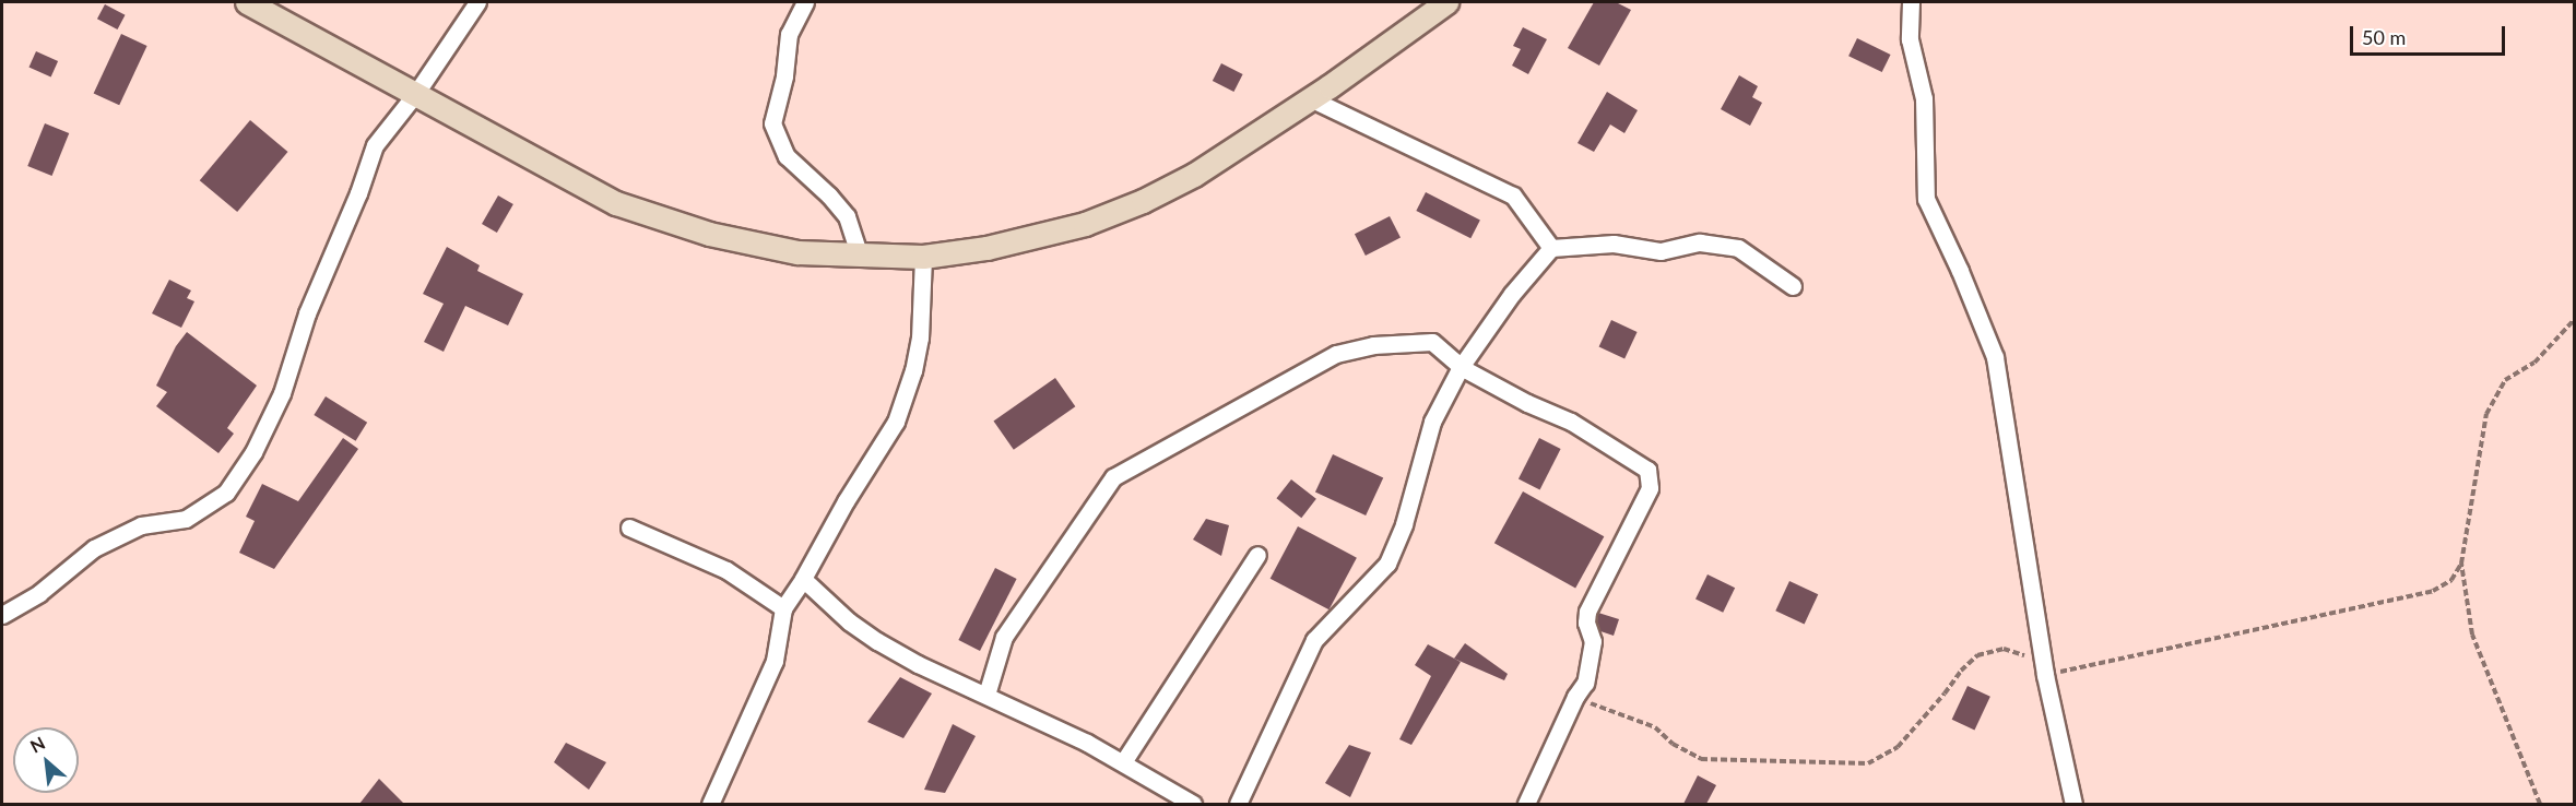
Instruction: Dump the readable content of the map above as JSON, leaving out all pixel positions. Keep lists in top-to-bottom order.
{
  "scale_bar": "50 m",
  "north": "top left"
}
